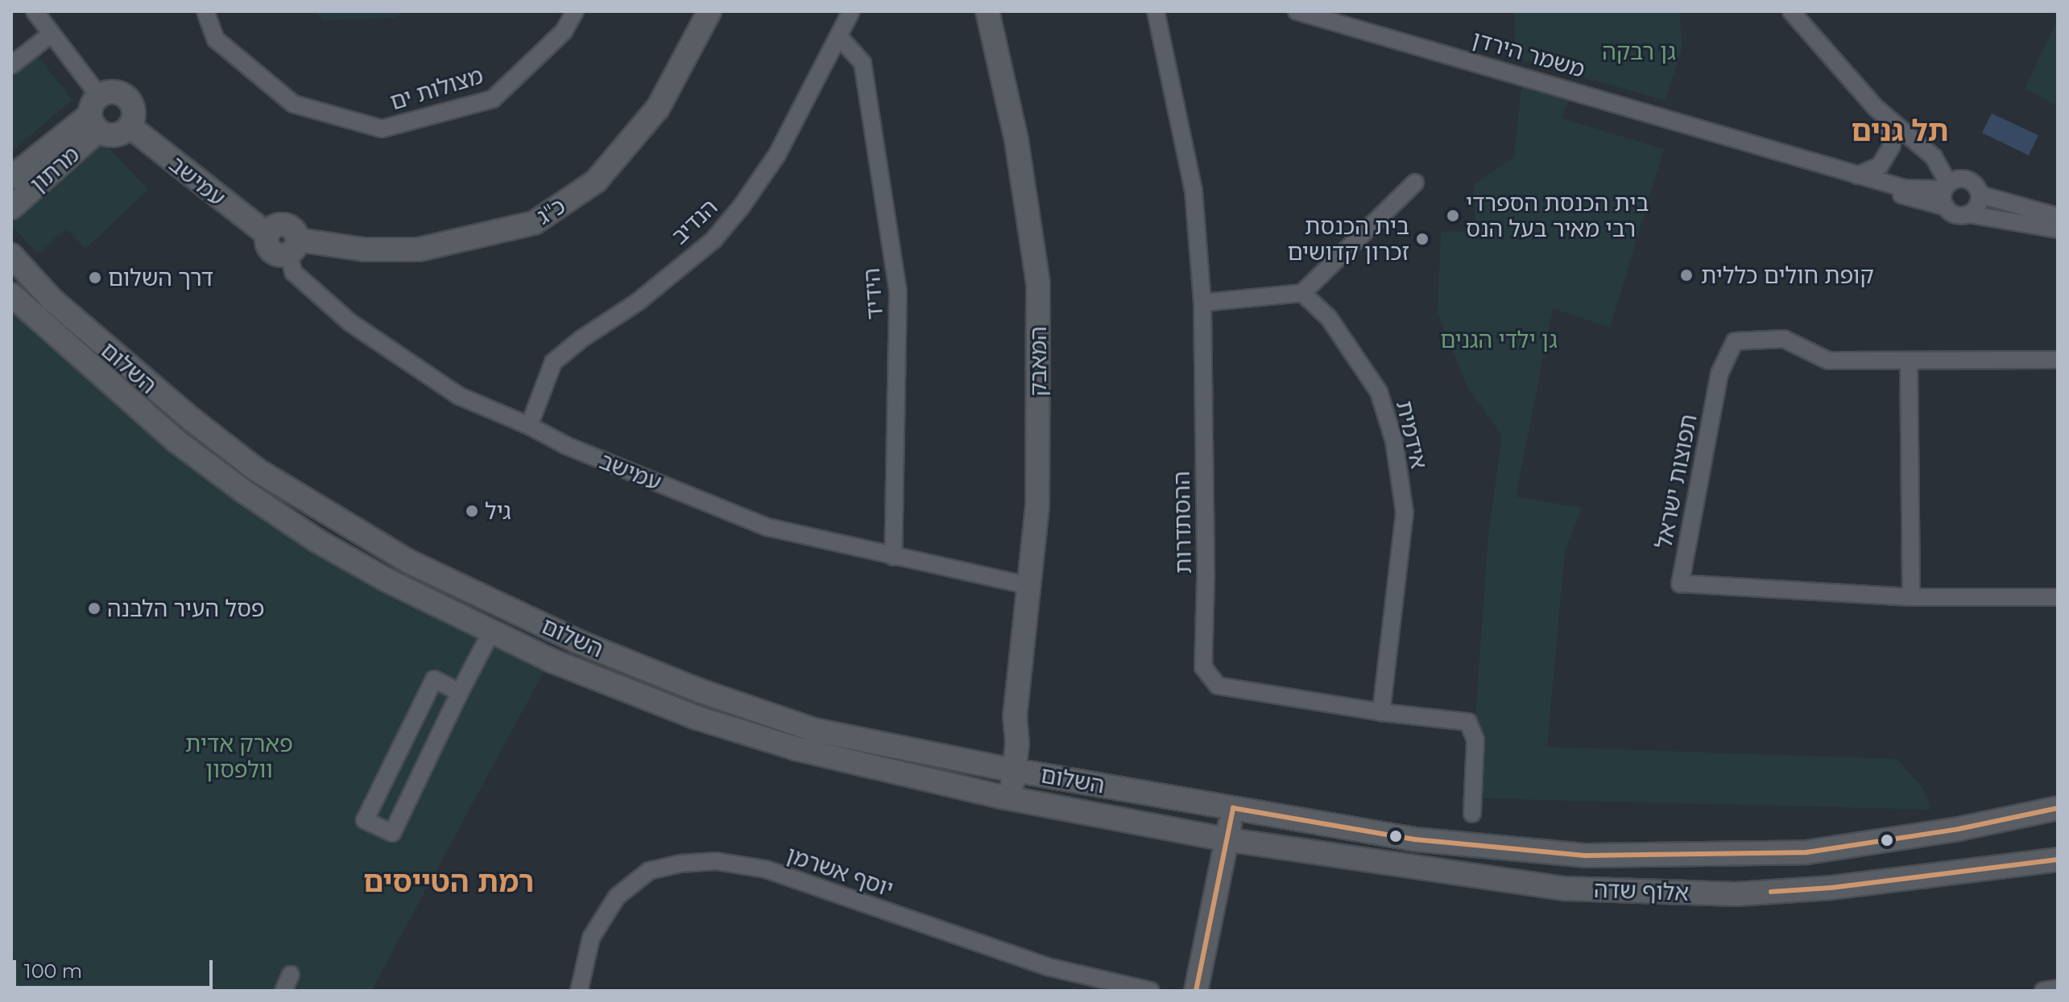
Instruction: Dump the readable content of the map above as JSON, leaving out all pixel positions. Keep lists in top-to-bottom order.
{
  "streets": {
    "main road": [
      "מרתון",
      "עמישב",
      "כ\"ג",
      "המאבק",
      "השלום",
      "אלוף שדה"
    ],
    "street": [
      "משמר הירדן",
      "מצולות ים",
      "הנדיב",
      "הידיד",
      "אידמית",
      "תפוצות ישראל",
      "ההסתדרות",
      "יוסף אשרמן"
    ]
  },
  "crossings": [
    ["מרתון", "עמישב"],
    ["עמישב", "כ\"ג"],
    ["עמישב", "הנדיב"],
    ["עמישב", "הידיד"],
    ["עמישב", "המאבק"],
    ["הנדיב", "הידיד"],
    ["המאבק", "השלום"],
    ["השלום", "אלוף שדה"],
    ["אידמית", "ההסתדרות"]
  ],
  "districts": ["תל גנים", "רמת הטייסים"],
  "parks": ["גן רבקה", "גן ילדי הגנים", "פארק אדית וולפסון"],
  "places": [
    "בית הכנסת הספרדי רבי מאיר בעל הנס",
    "בית הכנסת זכרון קדושים",
    "קופת חולים כללית",
    "דרך השלום",
    "גיל",
    "פסל העיר הלבנה"
  ],
  "scale_bar": "100 m"
}
